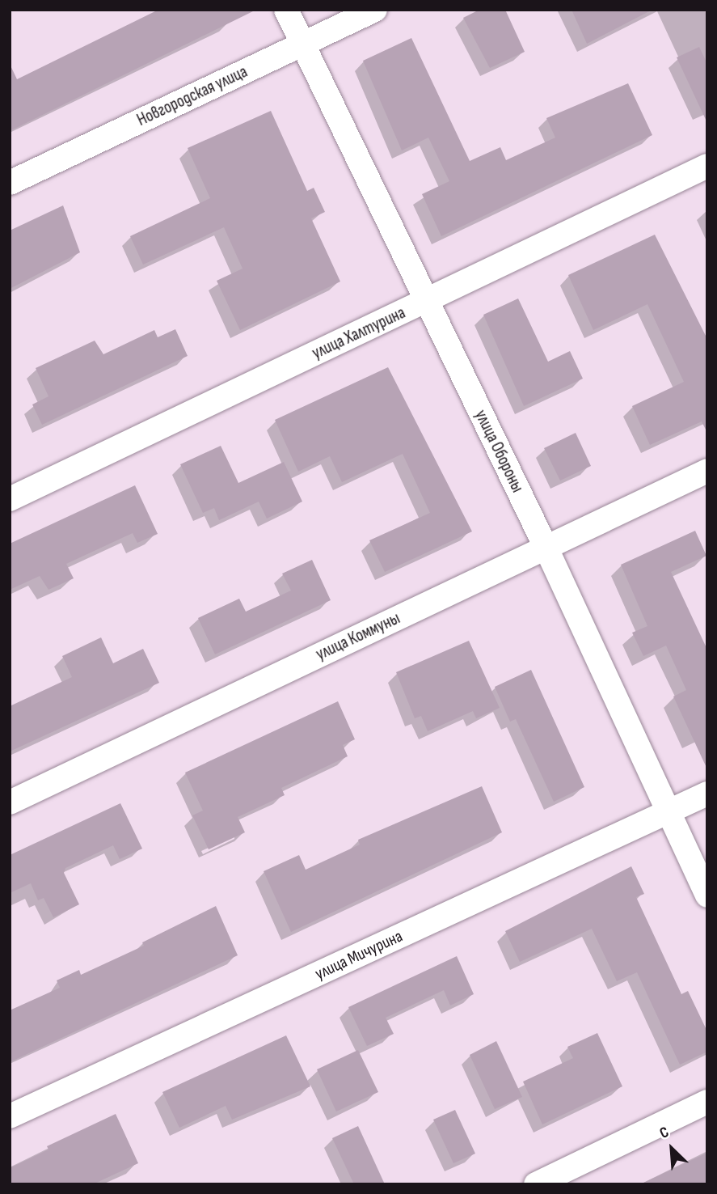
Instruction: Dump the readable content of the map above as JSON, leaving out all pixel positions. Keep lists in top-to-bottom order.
{
  "streets": {
    "street": [
      "Новгородская улица",
      "улица Халтурина",
      "улица Обороны",
      "улица Коммуны",
      "улица Мичурина"
    ]
  },
  "crossings": [
    ["Новгородская улица", "улица Обороны"],
    ["улица Халтурина", "улица Обороны"],
    ["улица Обороны", "улица Коммуны"],
    ["улица Обороны", "улица Мичурина"]
  ],
  "north": "top left"
}
